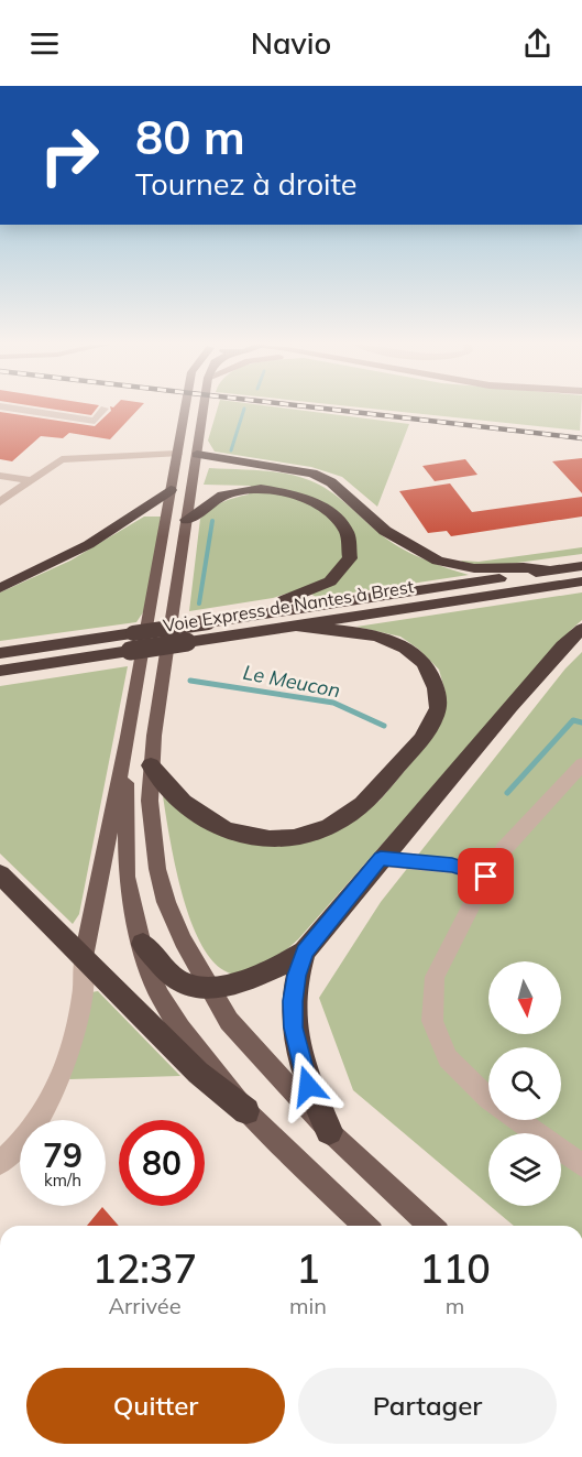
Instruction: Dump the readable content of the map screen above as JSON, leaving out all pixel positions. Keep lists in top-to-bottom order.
{
  "streets": {
    "highway": ["Voie Express de Nantes à Brest"]
  },
  "water": ["Le Meucon"],
  "north": "bottom",
  "page": {
    "header": "Navio",
    "turn": ["80 m", "Tournez à droite"],
    "speed": "79 km/h",
    "limit": "80",
    "eta": [
      "12:37",
      "Arrivée",
      "1",
      "min",
      "110",
      "m"
    ],
    "buttons": ["Quitter", "Partager"]
  }
}
